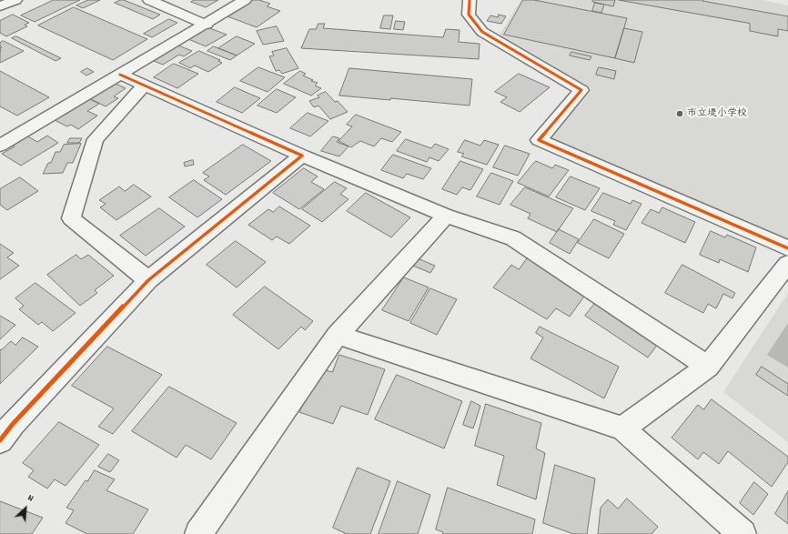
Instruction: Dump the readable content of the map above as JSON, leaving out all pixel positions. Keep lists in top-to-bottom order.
{
  "places": ["市立堤小学校"],
  "north": "top right"
}
